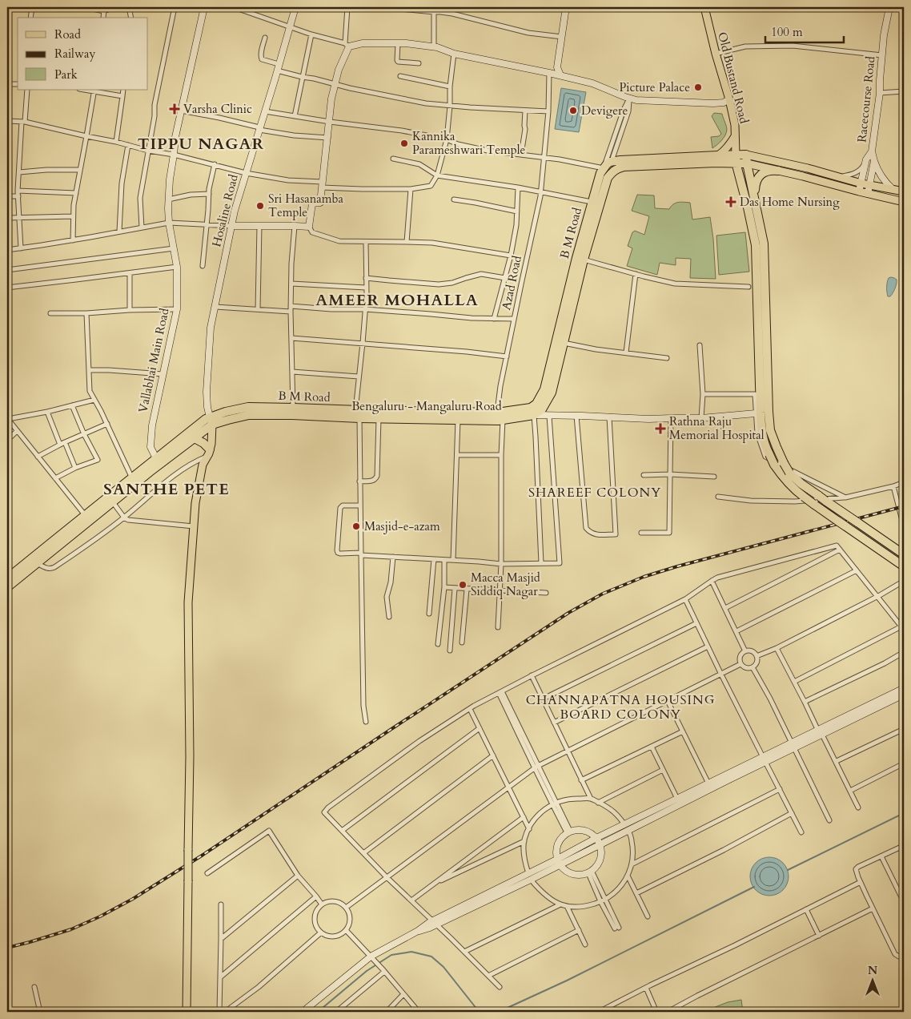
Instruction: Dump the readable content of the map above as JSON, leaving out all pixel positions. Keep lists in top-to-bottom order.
{
  "streets": {
    "highway": ["B M Road", "Bengaluru - Mangaluru Road"],
    "main road": ["Old Bustand Road"],
    "street": [
      "Racecourse Road",
      "Hosaline Road",
      "Azad Road",
      "Vallabhai Main Road"
    ]
  },
  "crossings": [
    ["Hosaline Road", "Bengaluru - Mangaluru Road"],
    ["B M Road", "Azad Road"],
    ["B M Road", "Bengaluru - Mangaluru Road"]
  ],
  "districts": [
    "TIPPU NAGAR",
    "AMEER MOHALLA",
    "SANTHE PETE",
    "SHAREEF COLONY",
    "CHANNAPATNA HOUSING BOARD COLONY"
  ],
  "places": {
    "other": [
      "Picture Palace",
      "Devigere",
      "Kannika Parameshwari Temple",
      "Sri Hasanamba Temple",
      "Masjid-e-azam",
      "Macca Masjid Siddiq Nagar"
    ],
    "health": ["Varsha Clinic", "Das Home Nursing", "Rathna Raju Memorial Hospital"]
  },
  "legend": ["Road", "Railway", "Park"],
  "scale_bar": "100 m",
  "north": "top"
}
